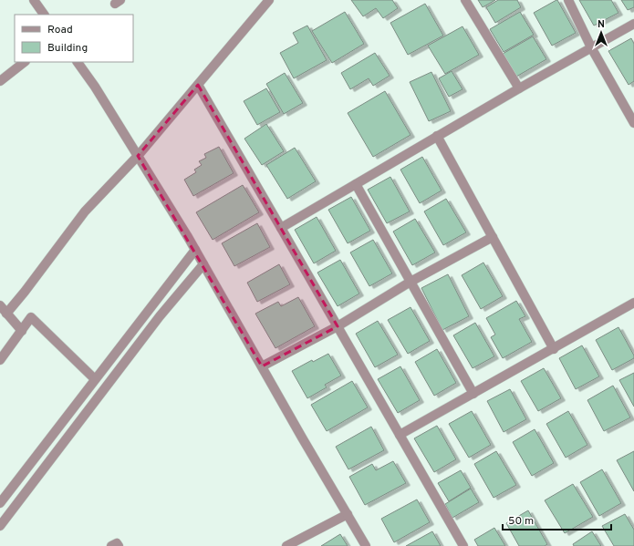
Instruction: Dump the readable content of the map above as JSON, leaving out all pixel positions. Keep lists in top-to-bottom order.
{
  "legend": ["Road", "Building"],
  "scale_bar": "50 m",
  "north": "top"
}
